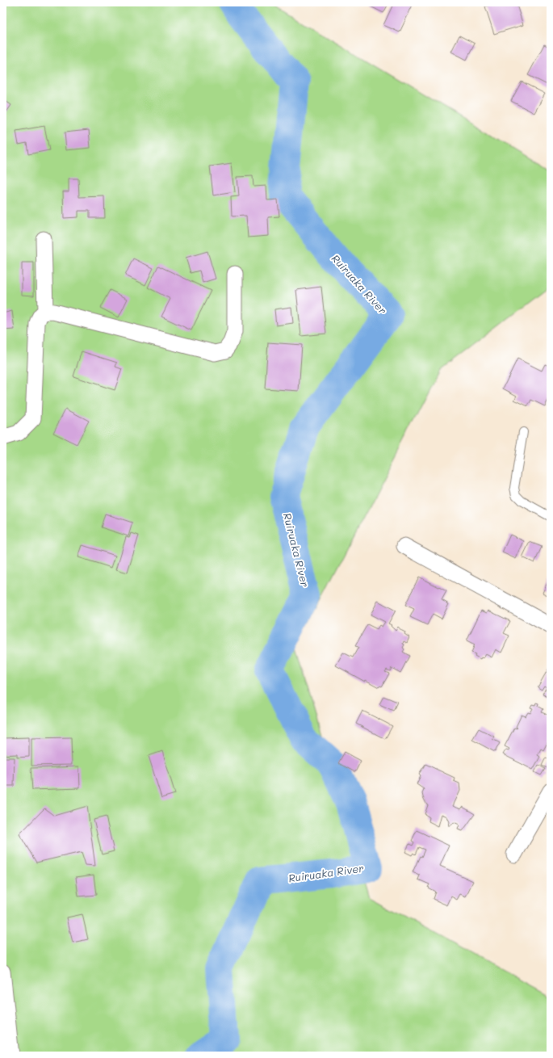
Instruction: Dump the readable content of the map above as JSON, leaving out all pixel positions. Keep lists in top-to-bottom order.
{
  "water": ["Ruiruaka River"]
}
